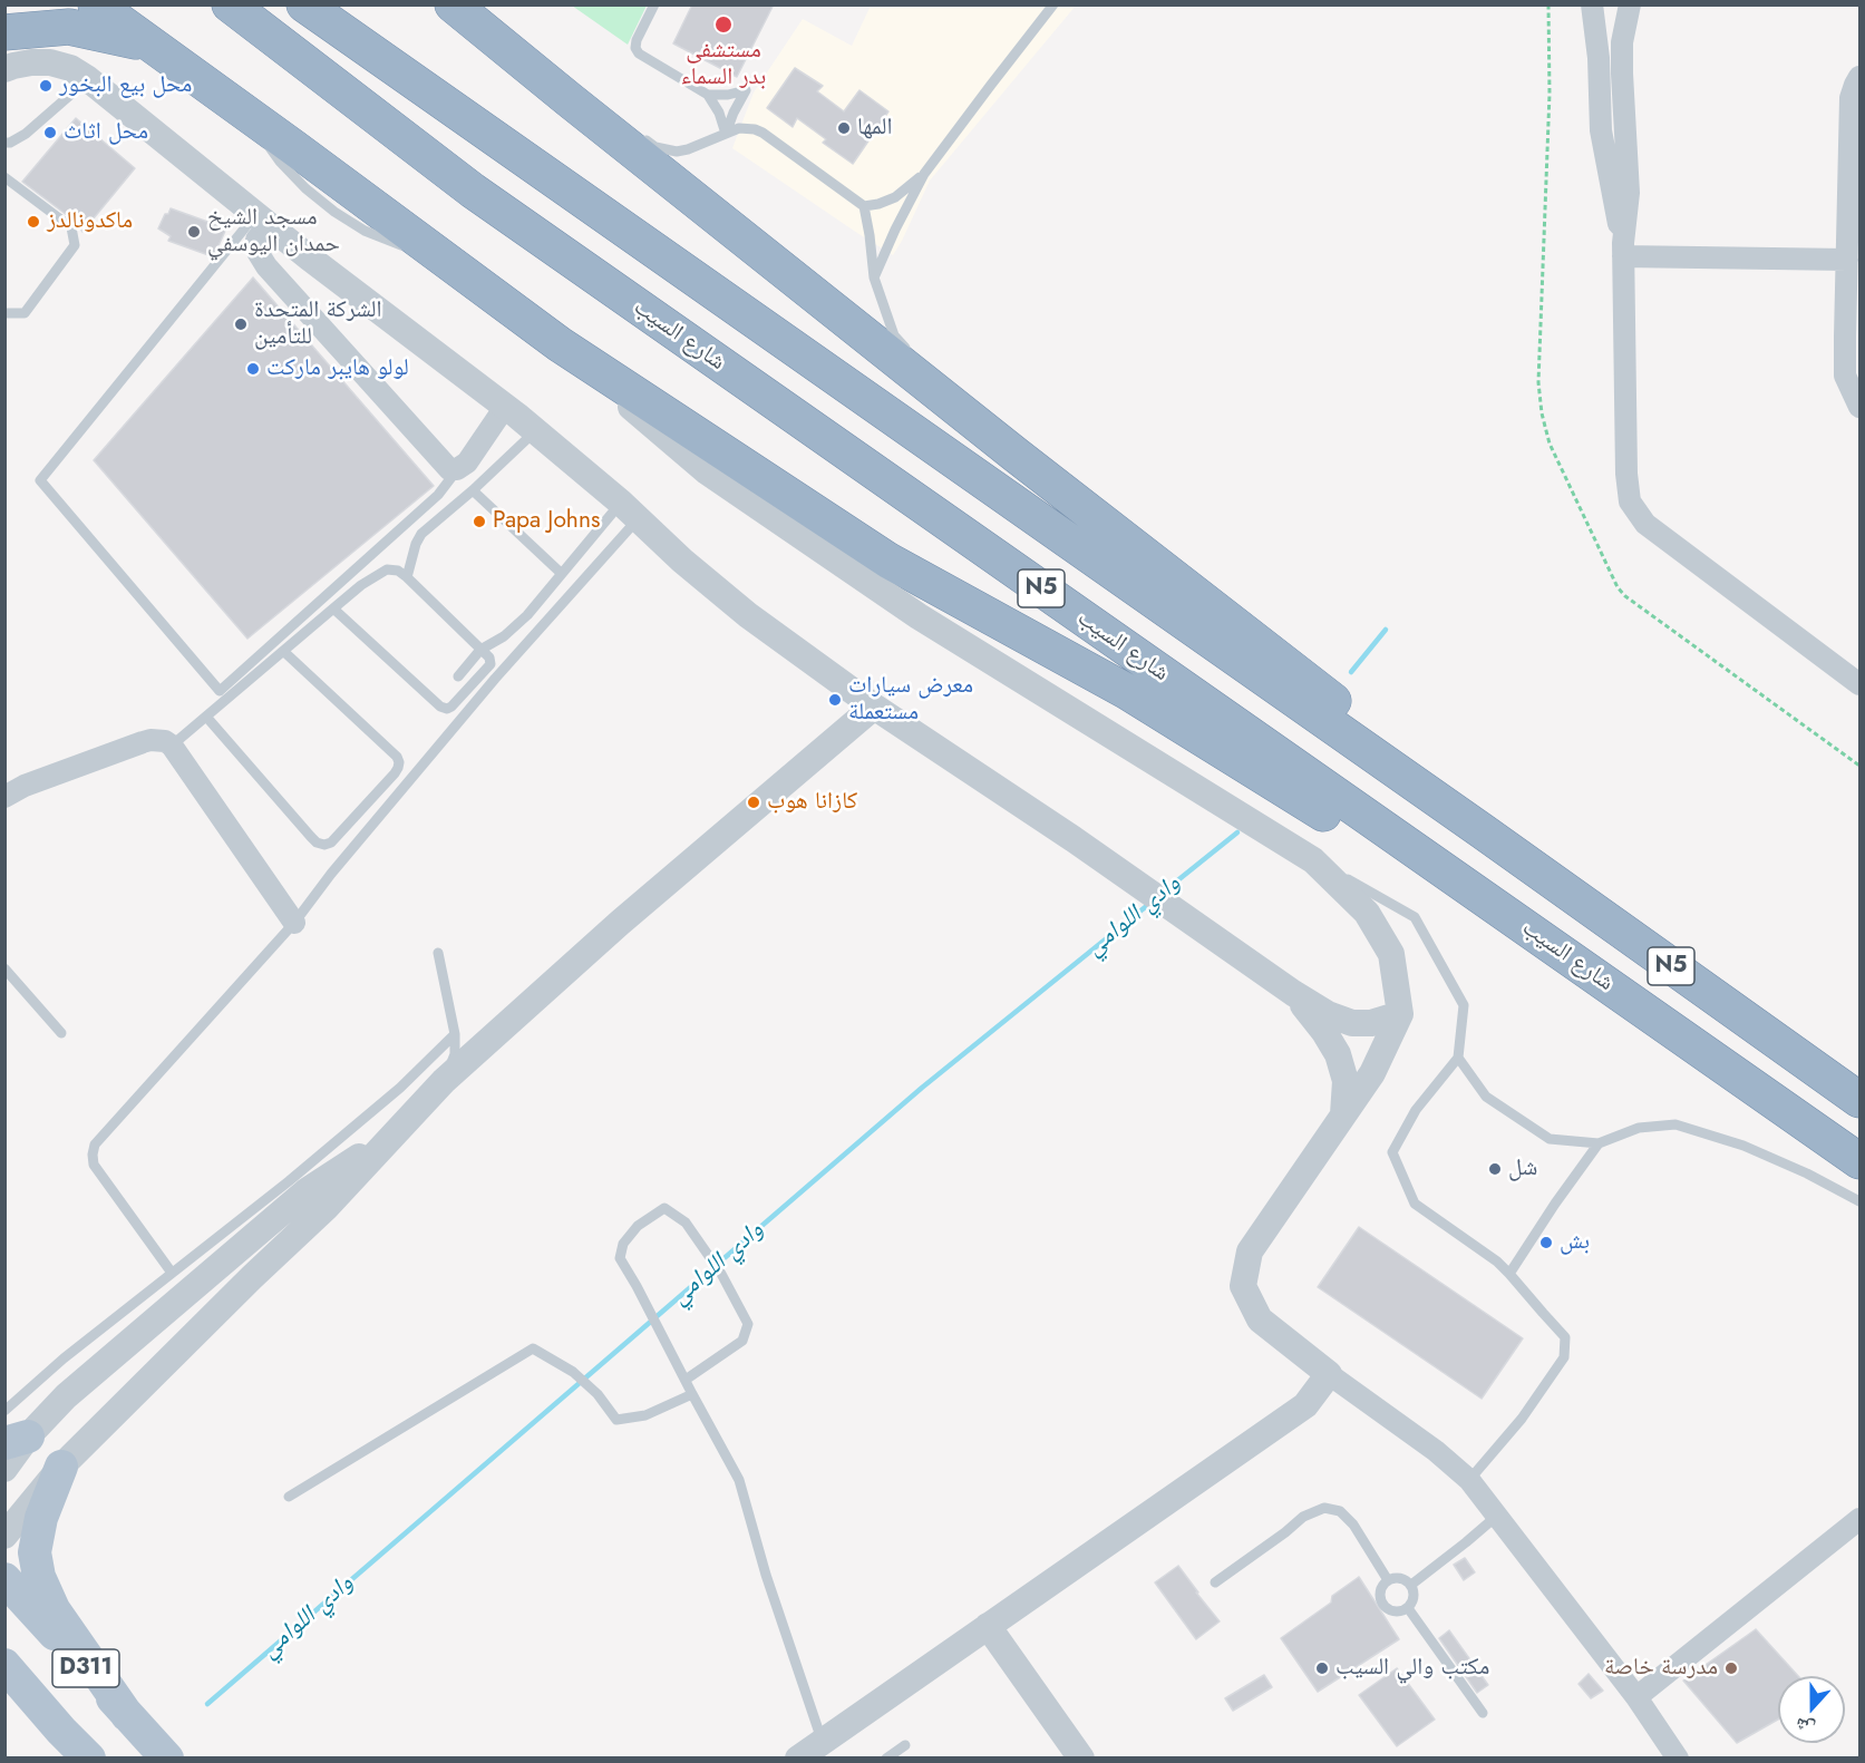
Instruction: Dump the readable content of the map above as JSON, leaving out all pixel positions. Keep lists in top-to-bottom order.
{
  "streets": {
    "highway": ["شارع السيب", "N5"],
    "main road": ["D311"]
  },
  "water": ["وادي اللوامي"],
  "places": [
    "مستشفى بدر السماء",
    "محل بيع البخور",
    "المها",
    "محل اثاث",
    "ماكدونالدز",
    "مسجد الشيخ حمدان اليوسفي",
    "الشركة المتحدة للتأمين",
    "لولو هايبر ماركت",
    "Papa Johns",
    "معرض سيارات مستعملة",
    "كازانا هوب",
    "شل",
    "بش",
    "مكتب والي السيب",
    "مدرسة خاصة"
  ],
  "north": "bottom"
}
